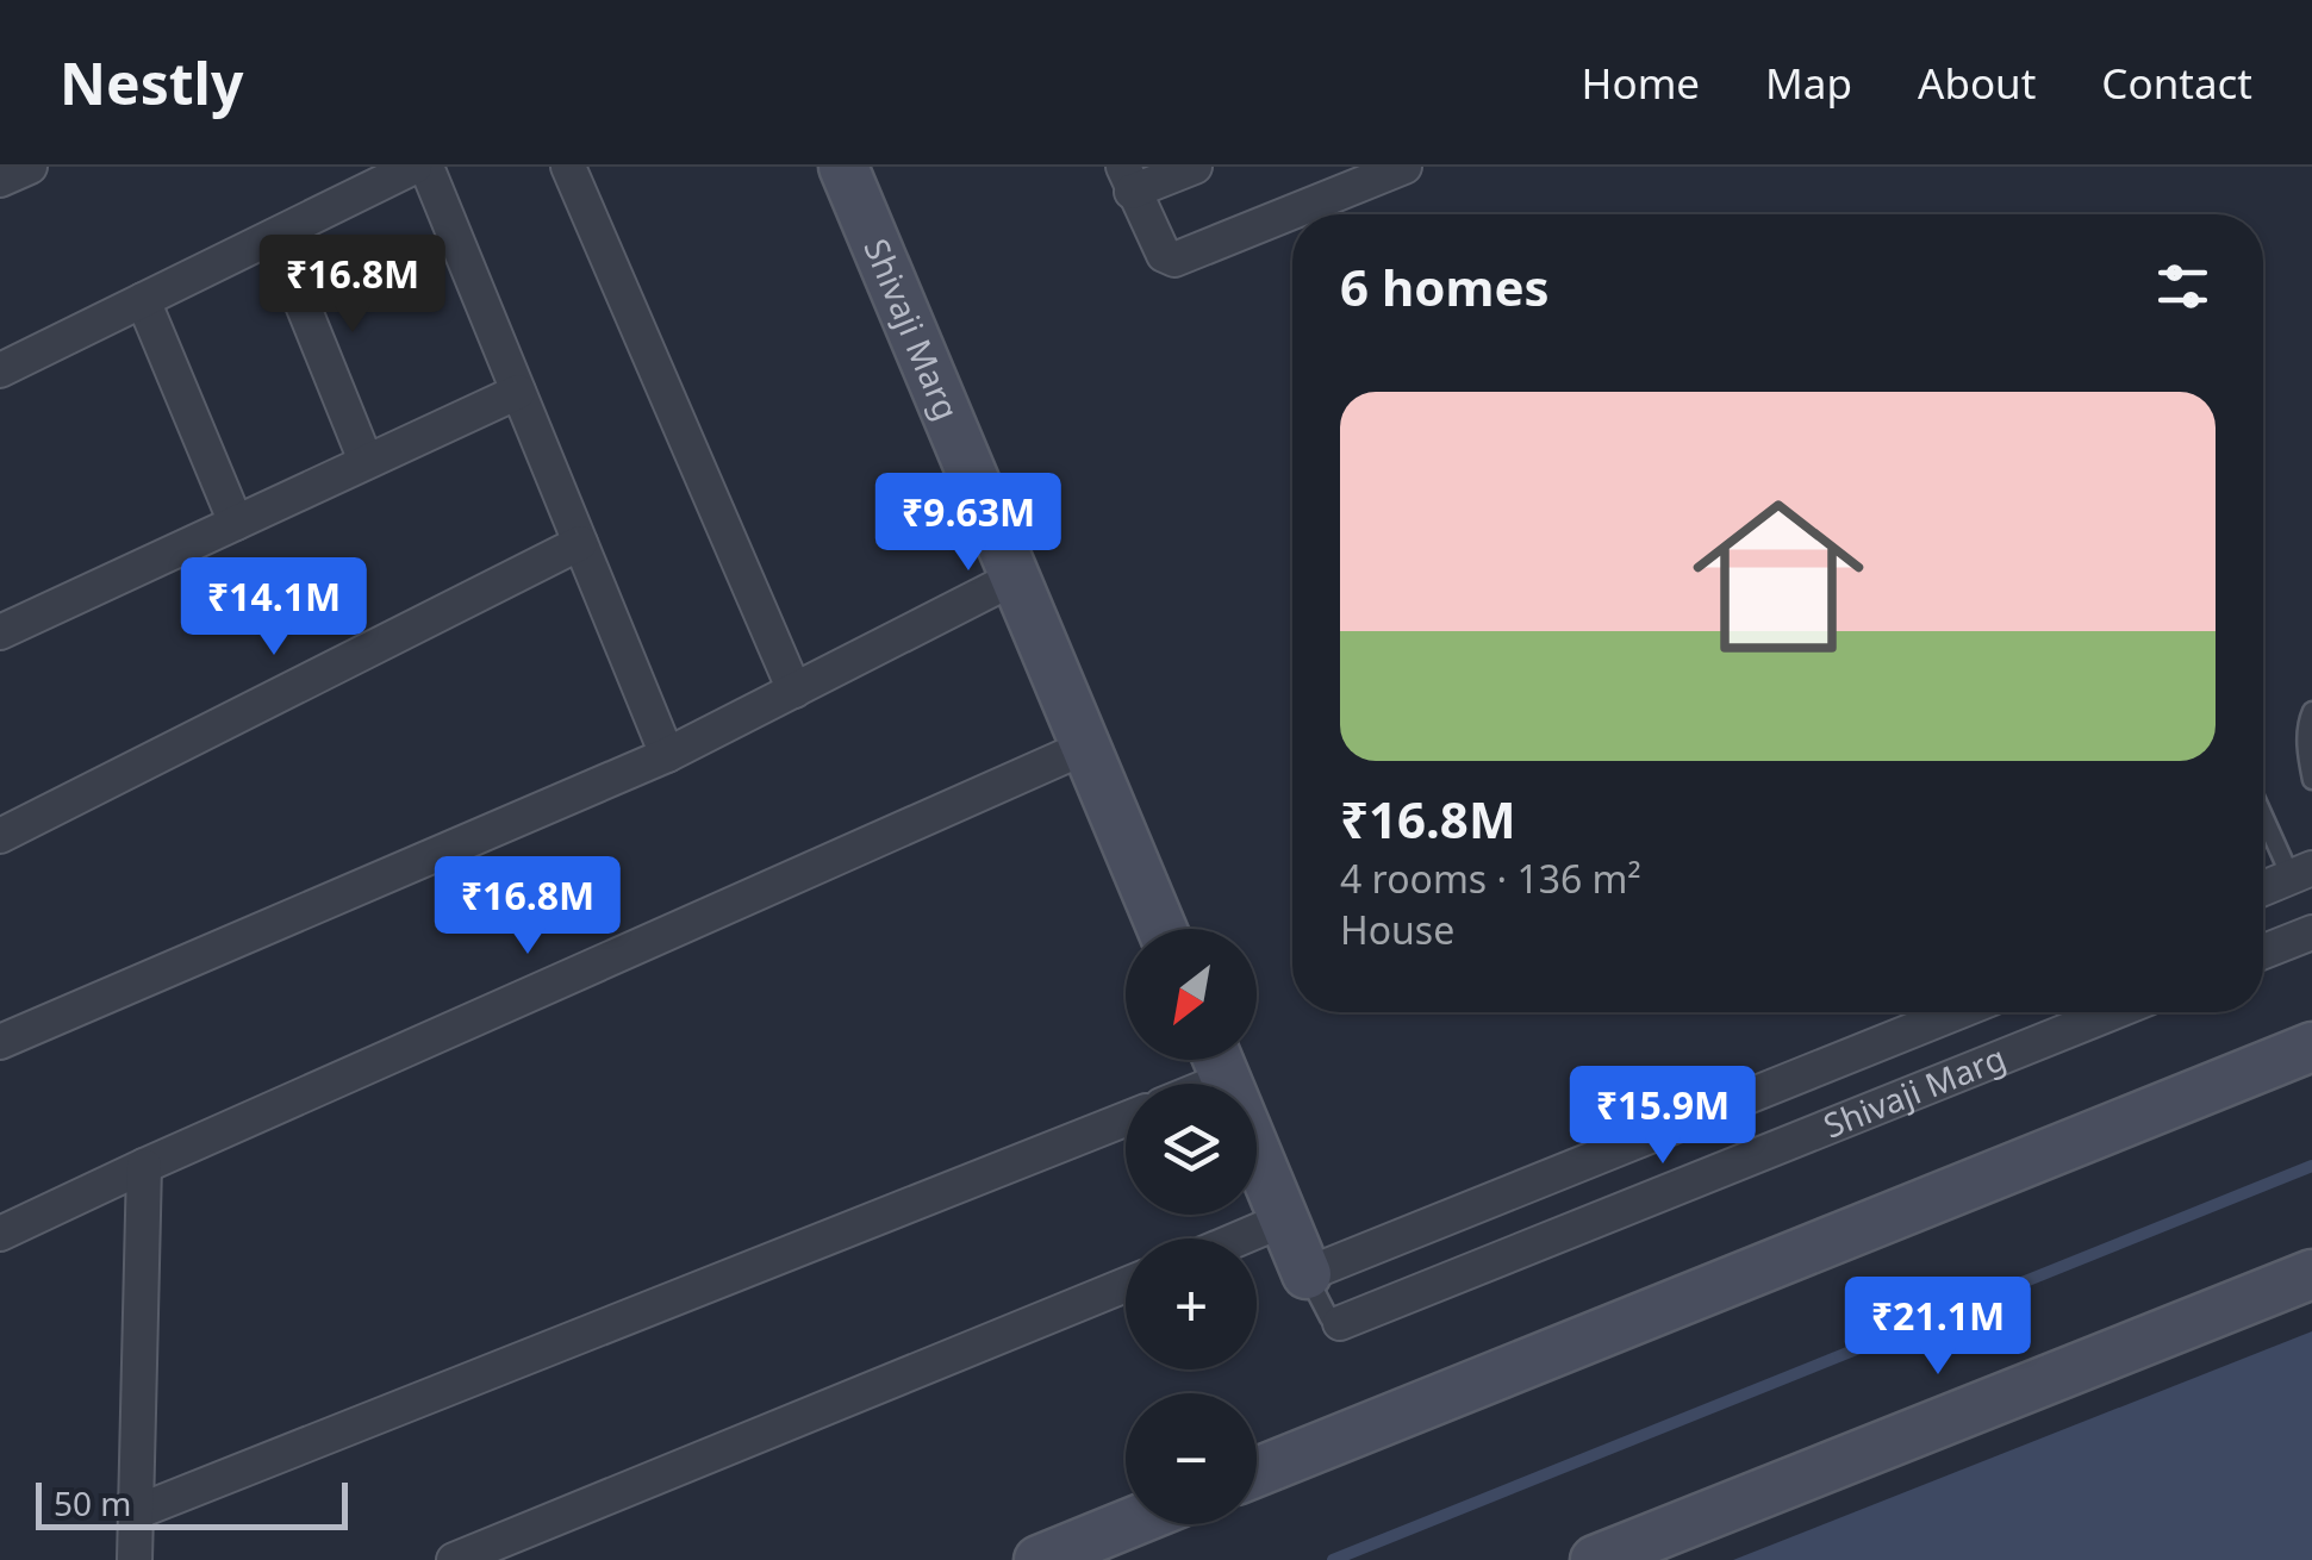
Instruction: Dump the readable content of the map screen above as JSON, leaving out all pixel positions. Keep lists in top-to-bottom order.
{
  "streets": {
    "street": ["Shivaji Marg"]
  },
  "scale_bar": "50 m",
  "north": "bottom left",
  "page": {
    "header": "Nestly",
    "nav": [
      "Home",
      "Map",
      "About",
      "Contact"
    ],
    "heading": "6 homes",
    "price": [
      "₹16.8M",
      "₹9.63M",
      "₹14.1M",
      "₹16.8M",
      "₹15.9M",
      "₹21.1M"
    ],
    "list": [
      {
        "name": "₹16.8M",
        "note": "4 rooms · 136 m² · House"
      }
    ],
    "map_buttons": ["+", "−"],
    "scale": "50 m"
  }
}
